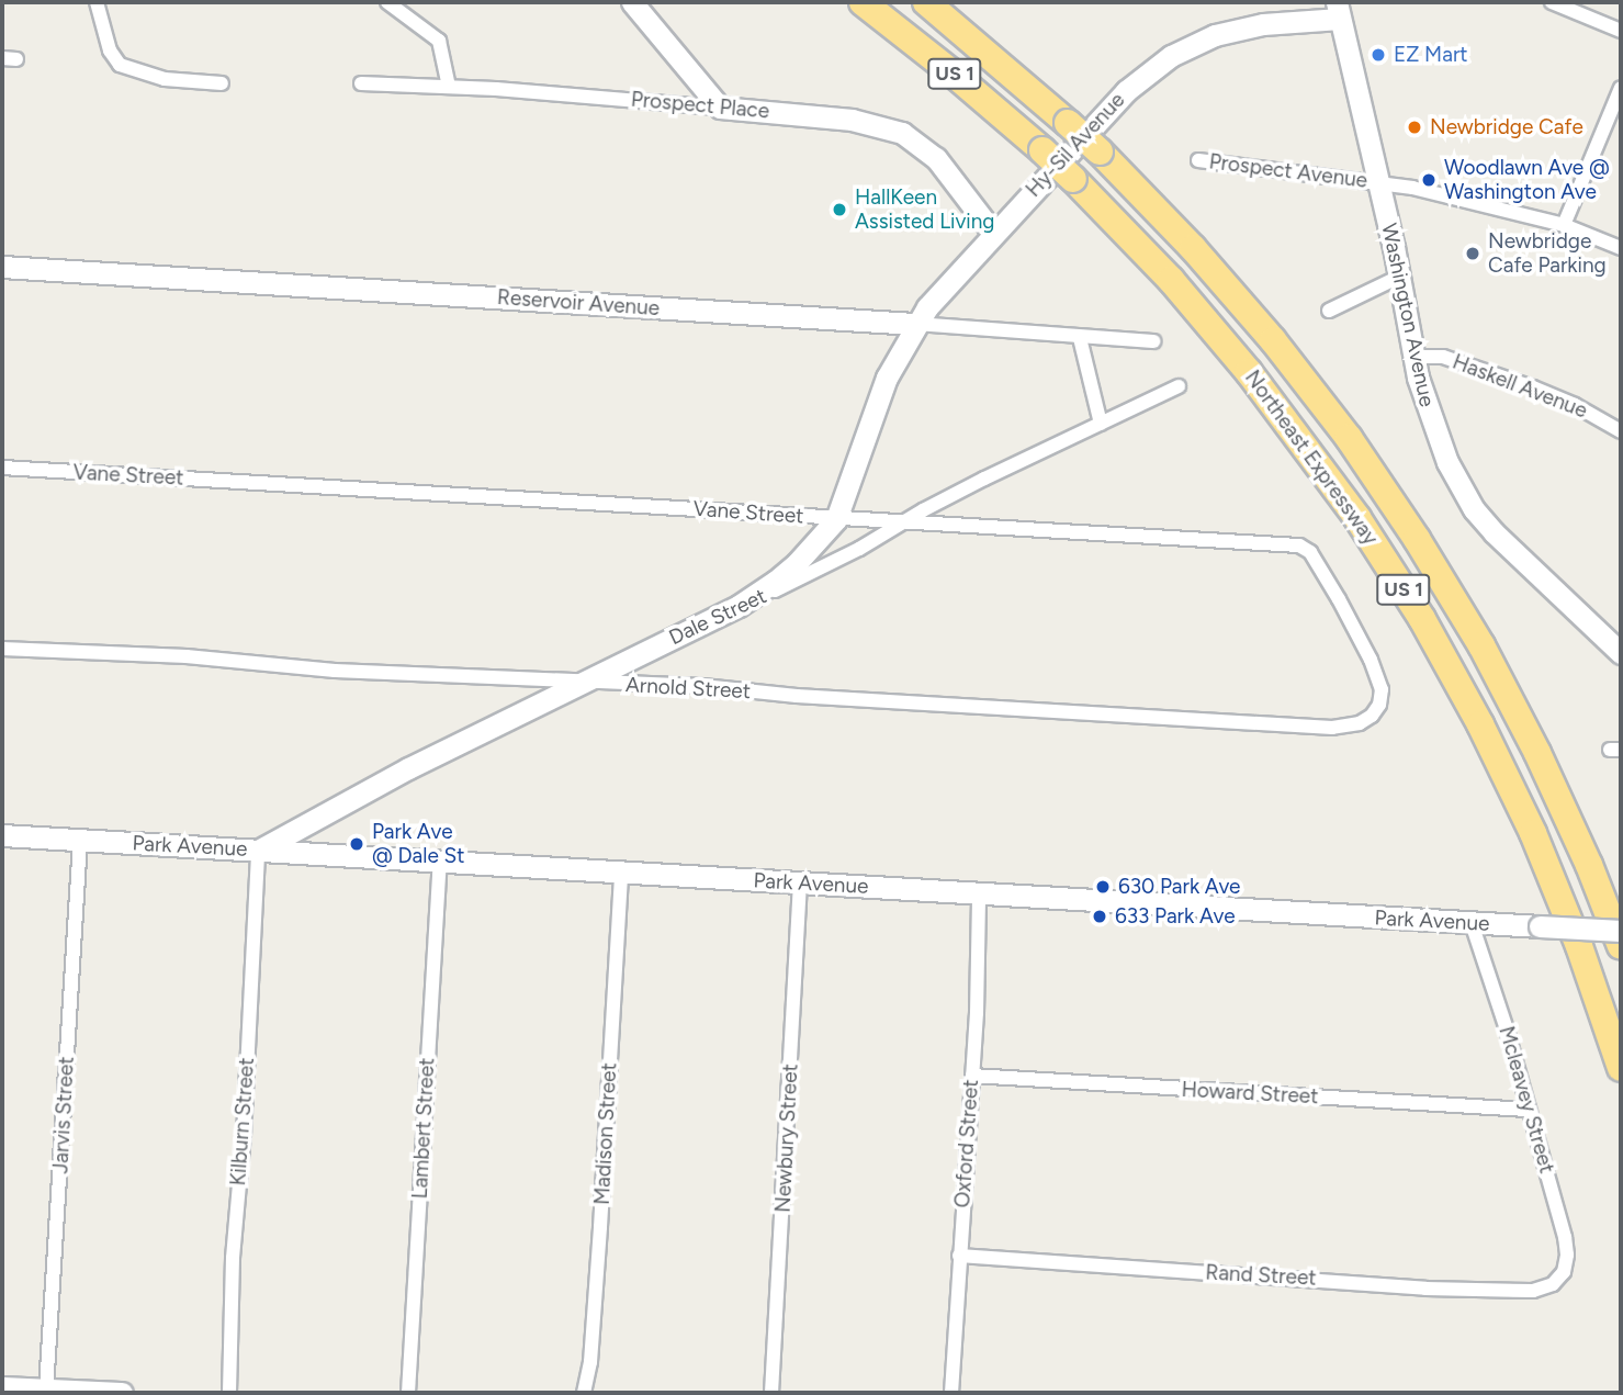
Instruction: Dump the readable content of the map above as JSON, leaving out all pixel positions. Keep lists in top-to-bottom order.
{
  "streets": {
    "highway": ["US 1", "Northeast Expressway"],
    "street": [
      "Prospect Place",
      "Hy-Sil Avenue",
      "Prospect Avenue",
      "Reservoir Avenue",
      "Washington Avenue",
      "Haskell Avenue",
      "Vane Street",
      "Dale Street",
      "Arnold Street",
      "Park Avenue",
      "Howard Street",
      "Mcleavey Street",
      "Jarvis Street",
      "Kilburn Street",
      "Lambert Street",
      "Madison Street",
      "Newbury Street",
      "Oxford Street",
      "Rand Street"
    ]
  },
  "crossings": [
    ["Prospect Place", "Hy-Sil Avenue"],
    ["Hy-Sil Avenue", "Reservoir Avenue"],
    ["Hy-Sil Avenue", "Washington Avenue"],
    ["Hy-Sil Avenue", "Vane Street"],
    ["Hy-Sil Avenue", "Dale Street"],
    ["Prospect Avenue", "Washington Avenue"],
    ["Washington Avenue", "Haskell Avenue"],
    ["Vane Street", "Dale Street"],
    ["Vane Street", "Arnold Street"],
    ["Dale Street", "Arnold Street"],
    ["Dale Street", "Park Avenue"],
    ["Dale Street", "Kilburn Street"],
    ["Park Avenue", "Mcleavey Street"],
    ["Park Avenue", "Jarvis Street"],
    ["Park Avenue", "Kilburn Street"],
    ["Park Avenue", "Lambert Street"],
    ["Park Avenue", "Madison Street"],
    ["Park Avenue", "Newbury Street"],
    ["Park Avenue", "Oxford Street"],
    ["Howard Street", "Mcleavey Street"],
    ["Howard Street", "Oxford Street"],
    ["Mcleavey Street", "Rand Street"],
    ["Oxford Street", "Rand Street"]
  ],
  "places": [
    "EZ Mart",
    "Newbridge Cafe",
    "Woodlawn Ave @ Washington Ave",
    "HallKeen Assisted Living",
    "Newbridge Cafe Parking",
    "Park Ave @ Dale St",
    "630 Park Ave",
    "633 Park Ave"
  ]
}
